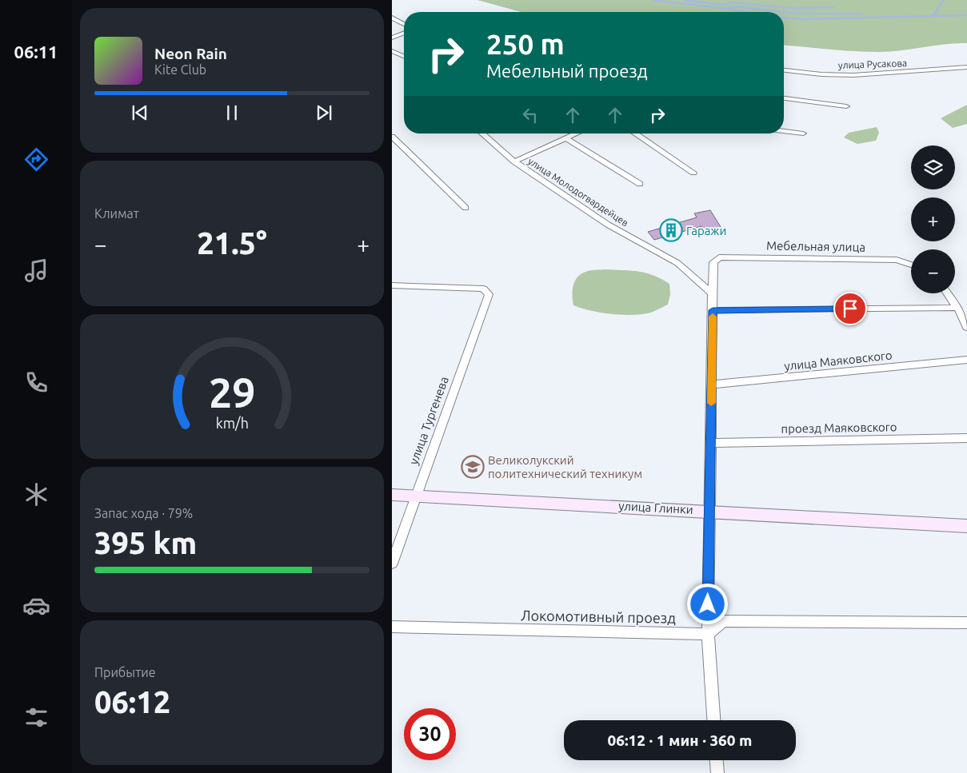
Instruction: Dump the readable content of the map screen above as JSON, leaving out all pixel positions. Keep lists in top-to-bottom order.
{
  "streets": {
    "street": [
      "улица Русакова",
      "улица Молодогвардейцев",
      "Мебельная улица",
      "улица Маяковского",
      "улица Тургенева",
      "проезд Маяковского",
      "улица Глинки",
      "Локомотивный проезд"
    ]
  },
  "crossings": [
    ["улица Молодогвардейцев", "Мебельная улица"],
    ["улица Тургенева", "улица Глинки"]
  ],
  "places": {
    "building": ["Гаражи"],
    "school or university": ["Великолукский политехнический техникум"]
  },
  "page": {
    "tabs": "06:11",
    "turn": ["250 m", "Мебельный проезд"],
    "song": ["Neon Rain", "Kite Club"],
    "map_buttons": ["+", "−"],
    "tile": [
      "Климат",
      ["Запас хода · 79%", "395 km"],
      ["Прибытие", "06:12"]
    ],
    "heat": ["−", "21.5°", "+"],
    "limit": "30",
    "trip": "06:12 · 1 мин · 360 m",
    "gauge": ["29", "km/h"]
  }
}
